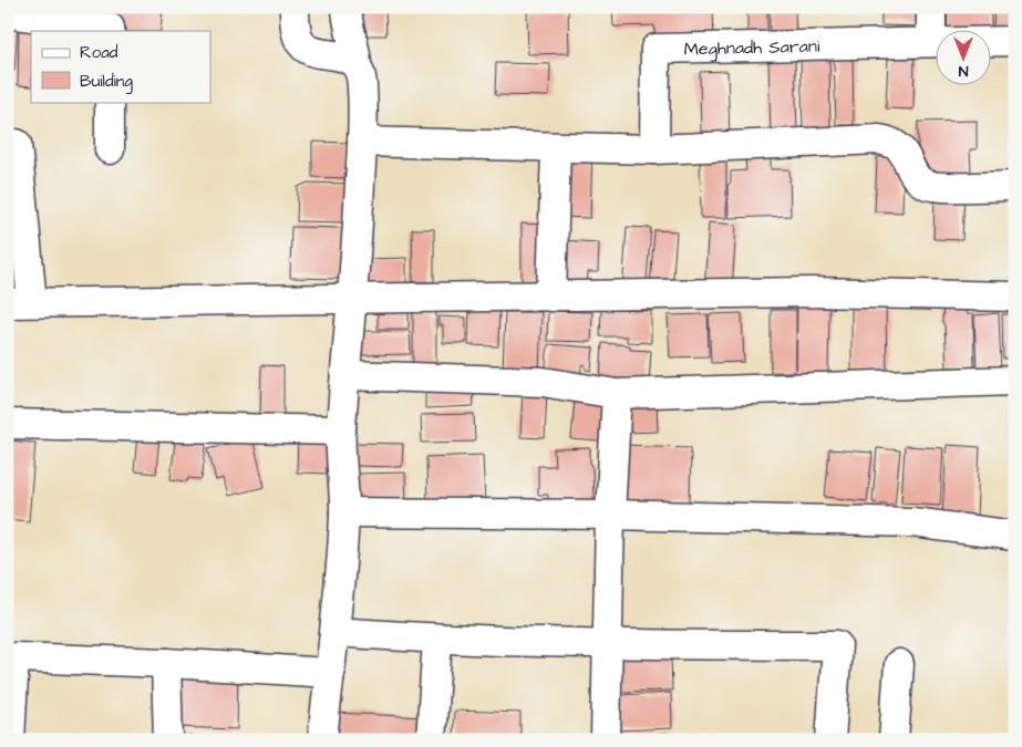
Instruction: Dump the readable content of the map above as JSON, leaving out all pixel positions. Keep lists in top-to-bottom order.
{
  "streets": {
    "street": ["Meghnadh Sarani"]
  },
  "legend": ["Road", "Building"],
  "north": "bottom"
}
